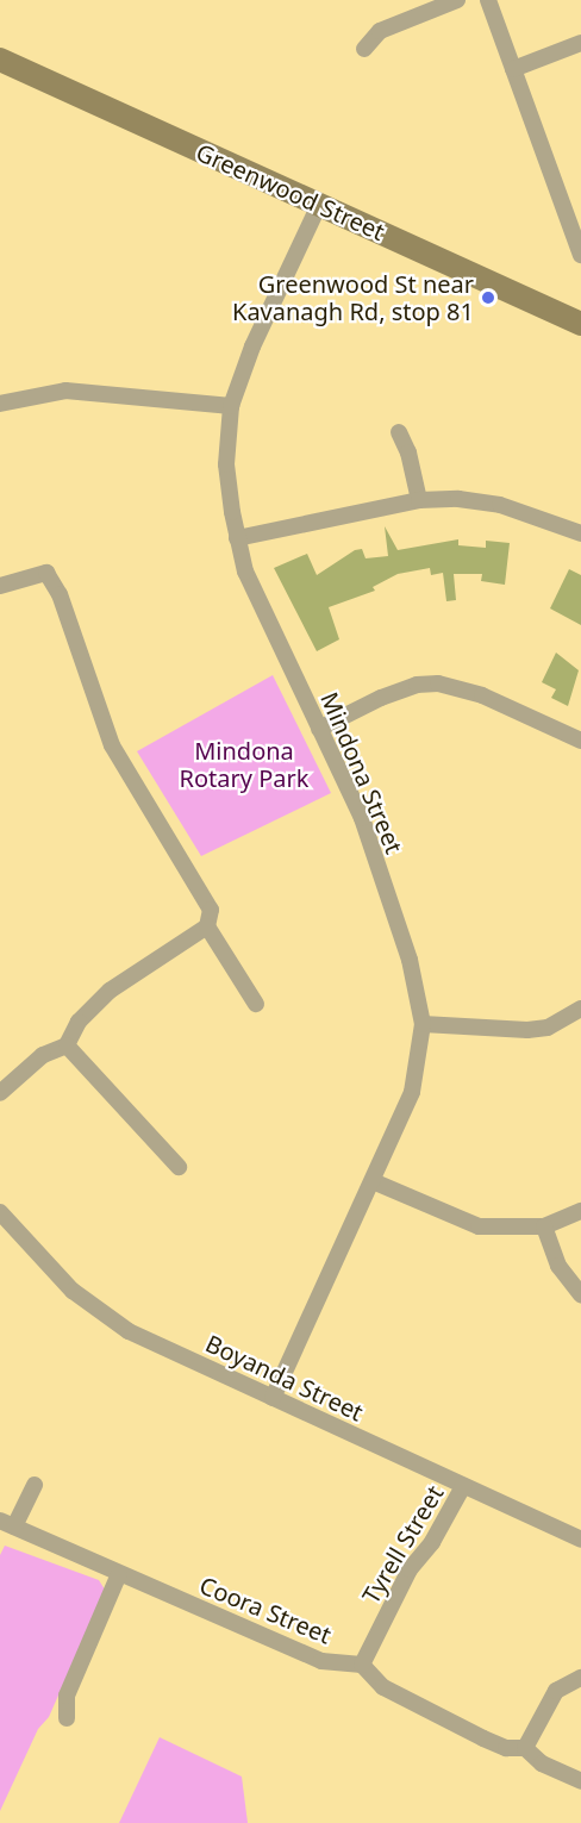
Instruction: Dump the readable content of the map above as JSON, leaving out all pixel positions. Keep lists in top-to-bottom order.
{
  "streets": {
    "street": [
      "Greenwood Street",
      "Mindona Street",
      "Boyanda Street",
      "Tyrell Street",
      "Coora Street"
    ]
  },
  "crossings": [
    ["Greenwood Street", "Mindona Street"],
    ["Mindona Street", "Boyanda Street"],
    ["Boyanda Street", "Tyrell Street"],
    ["Tyrell Street", "Coora Street"]
  ],
  "parks": ["Mindona Rotary Park"],
  "places": ["Greenwood St near Kavanagh Rd, stop 81"]
}
